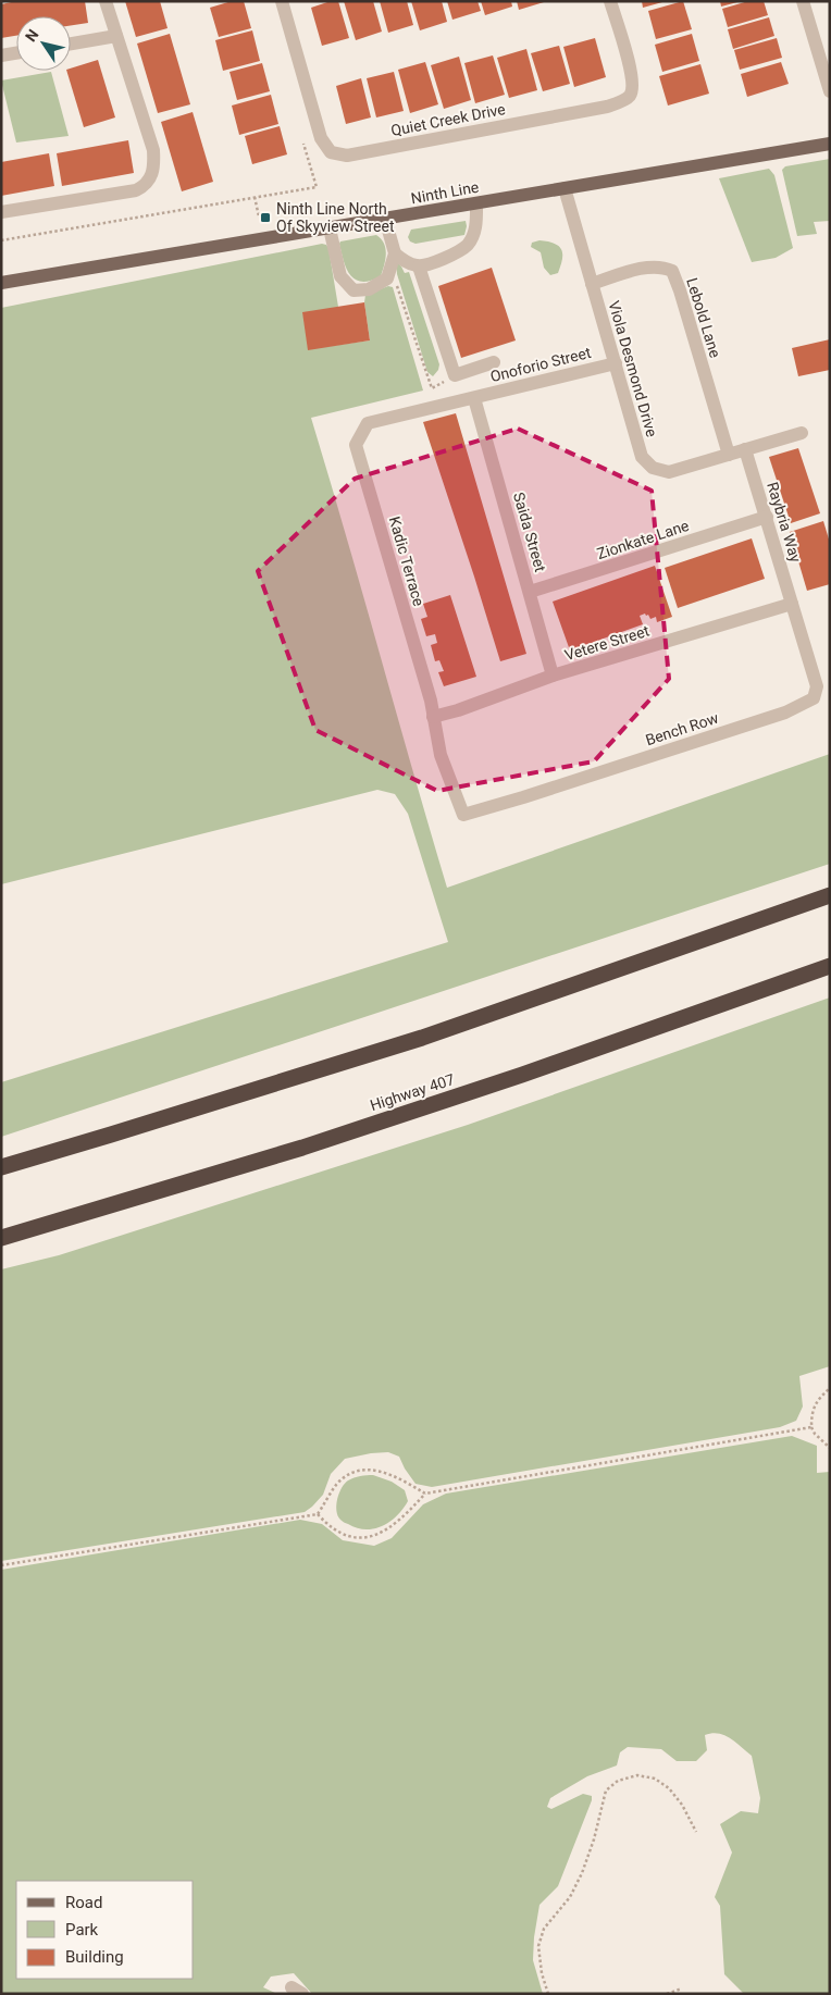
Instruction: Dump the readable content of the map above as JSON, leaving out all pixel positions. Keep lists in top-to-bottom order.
{
  "streets": {
    "highway": ["Highway 407"],
    "main road": ["Ninth Line"],
    "street": [
      "Quiet Creek Drive",
      "Lebold Lane",
      "Onoforio Street",
      "Viola Desmond Drive",
      "Raybria Way",
      "Saida Street",
      "Zionkate Lane",
      "Kadic Terrace",
      "Vetere Street",
      "Bench Row"
    ]
  },
  "crossings": [
    ["Ninth Line", "Viola Desmond Drive"],
    ["Lebold Lane", "Viola Desmond Drive"],
    ["Onoforio Street", "Viola Desmond Drive"],
    ["Onoforio Street", "Saida Street"],
    ["Onoforio Street", "Kadic Terrace"],
    ["Viola Desmond Drive", "Raybria Way"],
    ["Raybria Way", "Zionkate Lane"],
    ["Raybria Way", "Vetere Street"],
    ["Raybria Way", "Bench Row"],
    ["Saida Street", "Zionkate Lane"],
    ["Saida Street", "Kadic Terrace"],
    ["Saida Street", "Vetere Street"],
    ["Kadic Terrace", "Vetere Street"],
    ["Kadic Terrace", "Bench Row"],
    ["Vetere Street", "Bench Row"]
  ],
  "places": {
    "transit": ["Ninth Line North Of Skyview Street"]
  },
  "legend": ["Road", "Park", "Building"],
  "north": "top left"
}
